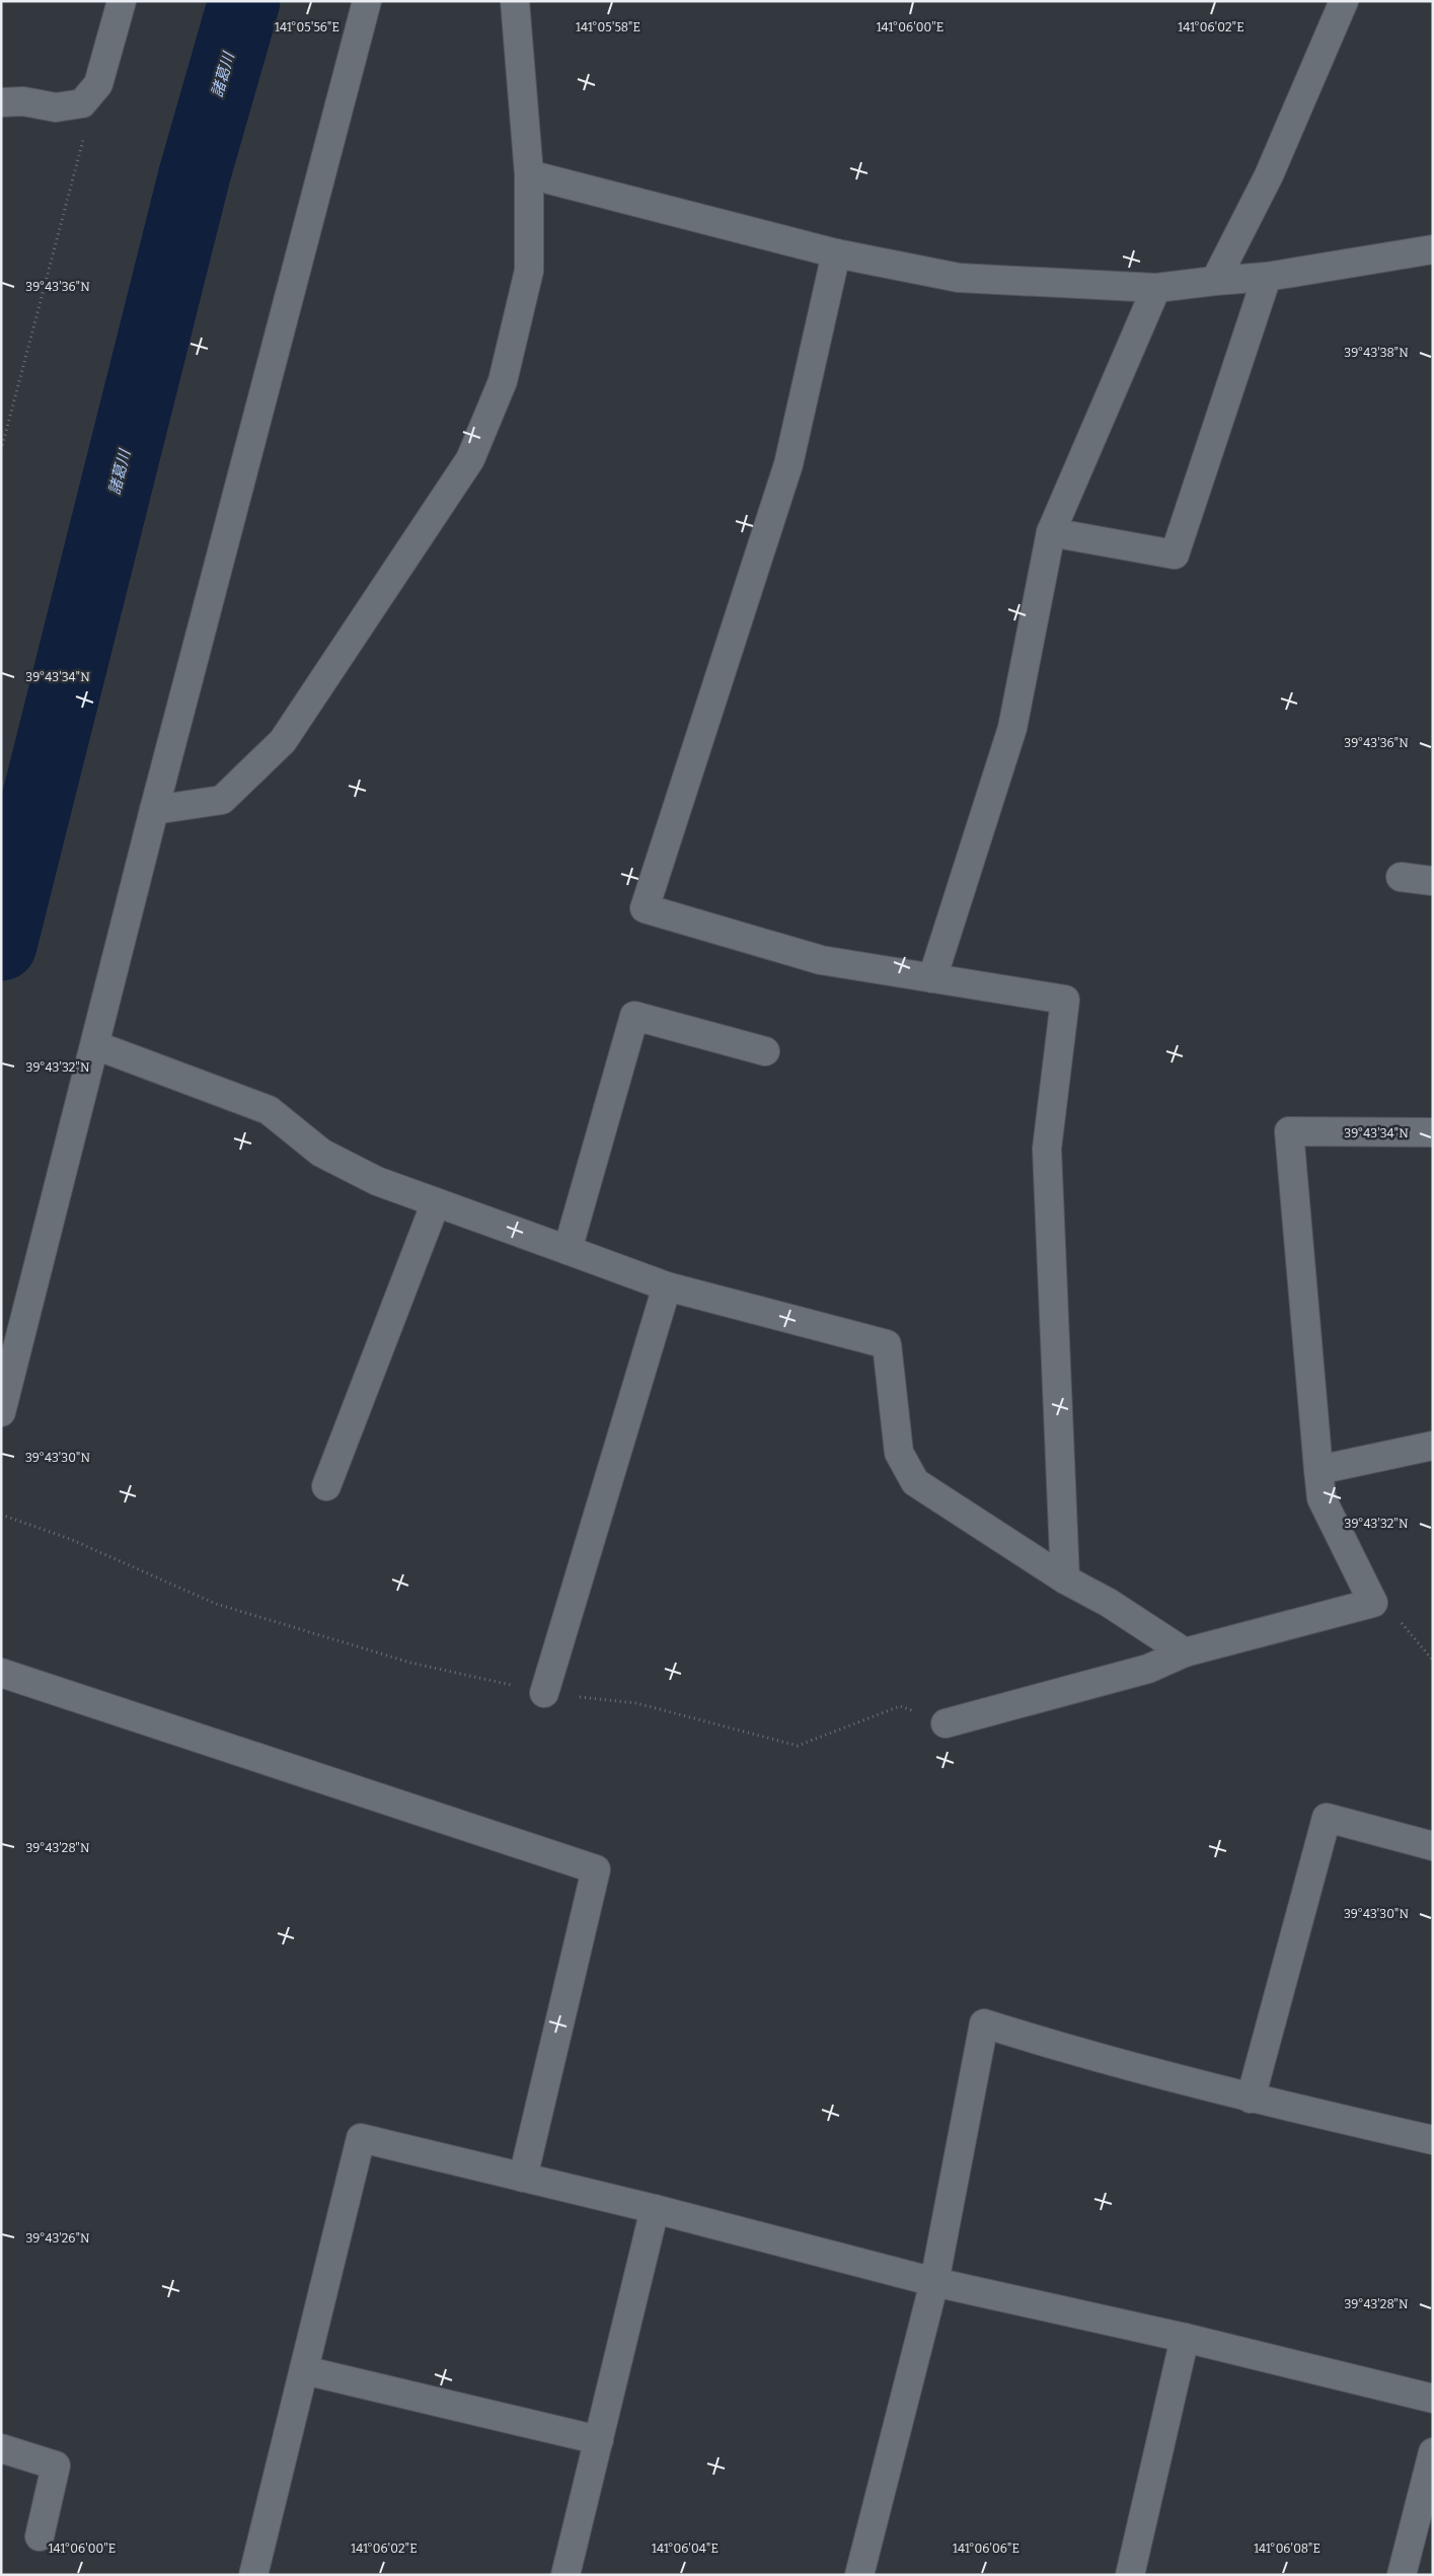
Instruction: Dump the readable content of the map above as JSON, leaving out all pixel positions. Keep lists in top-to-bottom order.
{
  "water": ["諸葛川"],
  "coordinates": [
    "141°05'56\"E",
    "141°05'58\"E",
    "141°06'00\"E",
    "141°06'02\"E",
    "39°43'36\"N",
    "39°43'38\"N",
    "39°43'34\"N",
    "39°43'32\"N",
    "39°43'30\"N",
    "39°43'28\"N",
    "39°43'26\"N",
    "141°06'04\"E",
    "141°06'06\"E",
    "141°06'08\"E"
  ]
}
